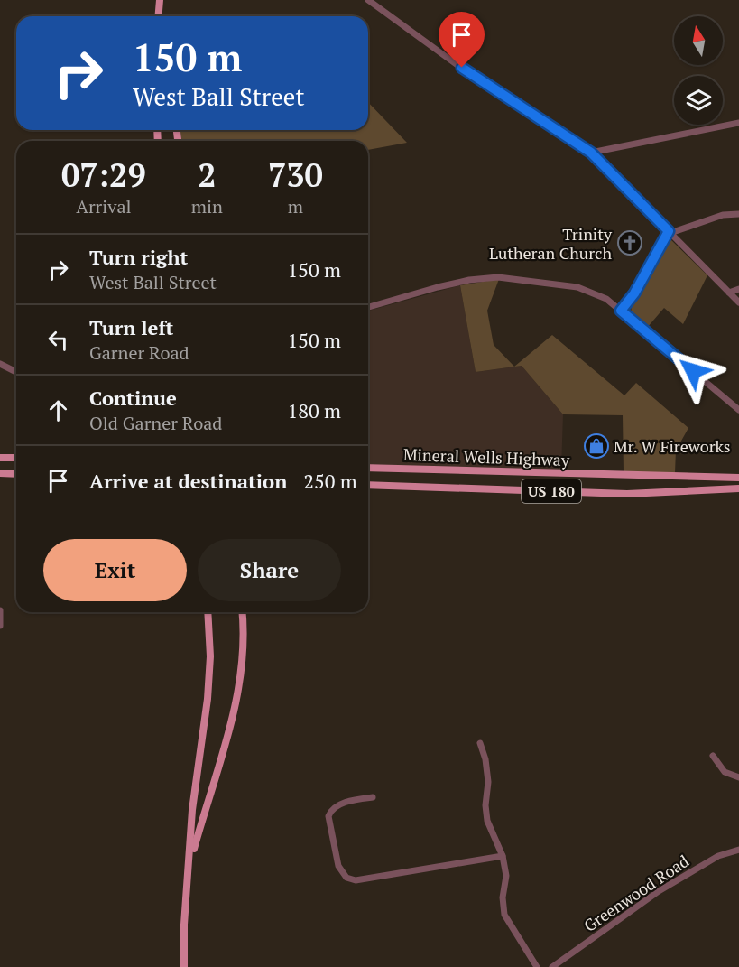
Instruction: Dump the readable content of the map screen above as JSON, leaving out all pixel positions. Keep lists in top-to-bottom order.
{
  "streets": {
    "main road": ["Mineral Wells Highway", "US 180"],
    "street": ["Greenwood Road"]
  },
  "places": {
    "church": ["Trinity Lutheran Church"],
    "shop": ["Mr. W Fireworks"]
  },
  "north": "top",
  "page": {
    "turn": ["150 m", "West Ball Street"],
    "eta": [
      "07:29",
      "Arrival",
      "2",
      "min",
      "730",
      "m"
    ],
    "list": [
      {
        "name": "Turn right",
        "note": "West Ball Street",
        "value": "150 m"
      },
      {
        "name": "Turn left",
        "note": "Garner Road",
        "value": "150 m"
      },
      {
        "name": "Continue",
        "note": "Old Garner Road",
        "value": "180 m"
      },
      {
        "name": "Arrive at destination",
        "value": "250 m"
      }
    ],
    "buttons": ["Exit", "Share"]
  }
}
